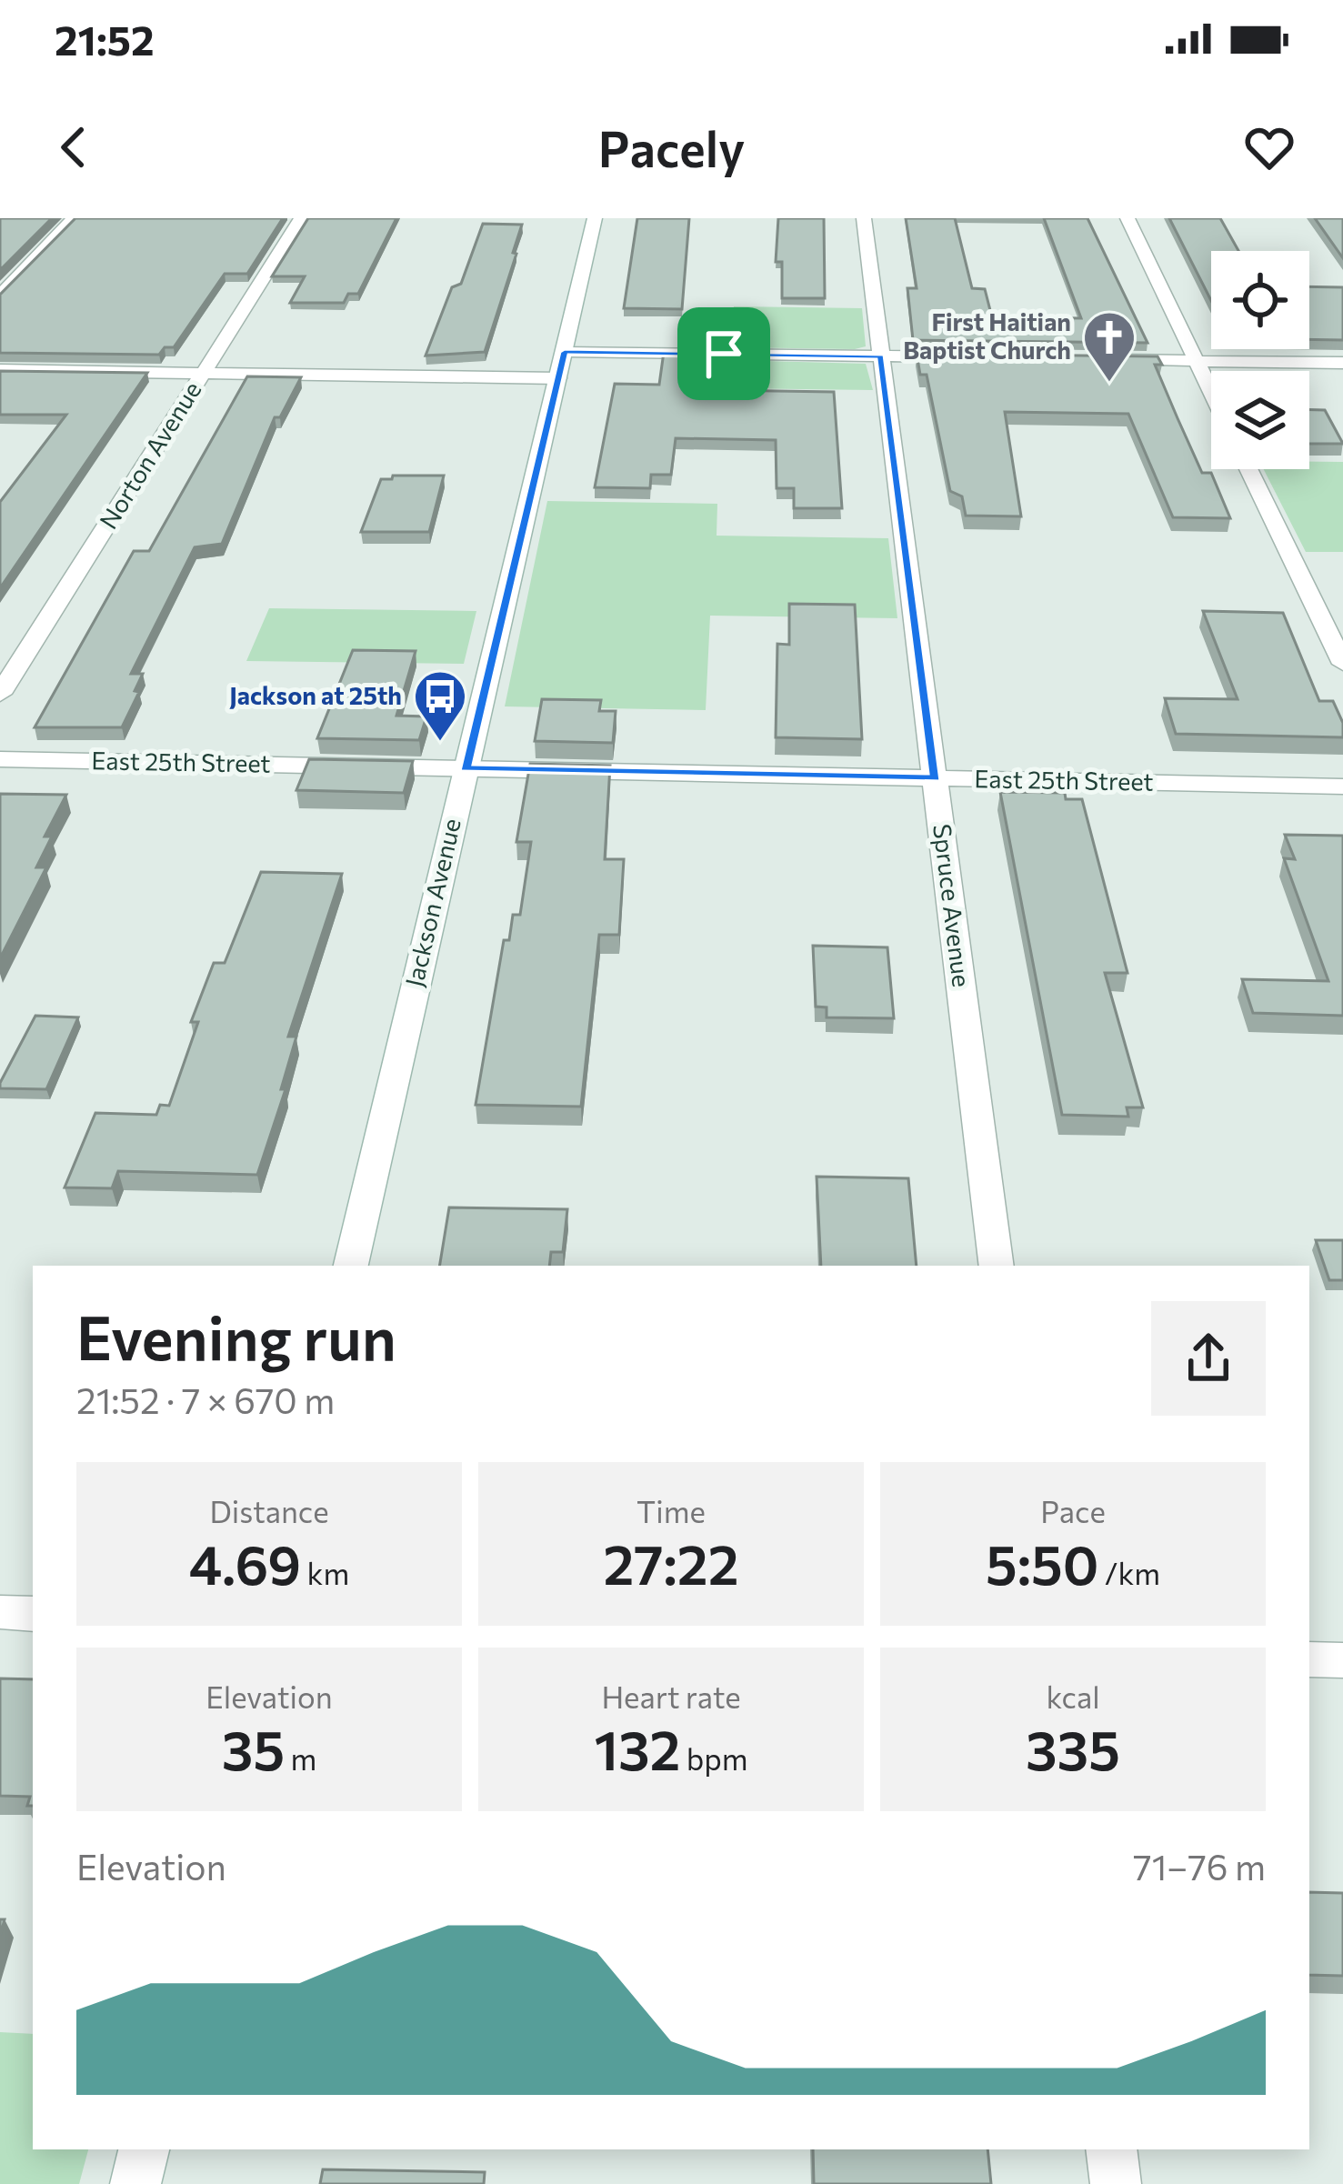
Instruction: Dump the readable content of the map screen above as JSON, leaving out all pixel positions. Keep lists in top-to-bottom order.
{
  "streets": {
    "street": [
      "Norton Avenue",
      "East 25th Street",
      "Jackson Avenue",
      "Spruce Avenue"
    ]
  },
  "crossings": [
    ["East 25th Street", "Jackson Avenue"],
    ["East 25th Street", "Spruce Avenue"]
  ],
  "places": {
    "church": ["First Haitian Baptist Church"],
    "bus stop": ["Jackson at 25th"]
  },
  "page": {
    "status": "21:52",
    "header": "Pacely",
    "heading": ["Evening run", "21:52 · 7 × 670 m"],
    "stats": [
      ["Distance", "4.69 km"],
      ["Time", "27:22"],
      ["Pace", "5:50 /km"],
      ["Elevation", "35 m"],
      ["Heart rate", "132 bpm"],
      ["kcal", "335"]
    ],
    "chart": ["Elevation", "71–76 m"]
  }
}
